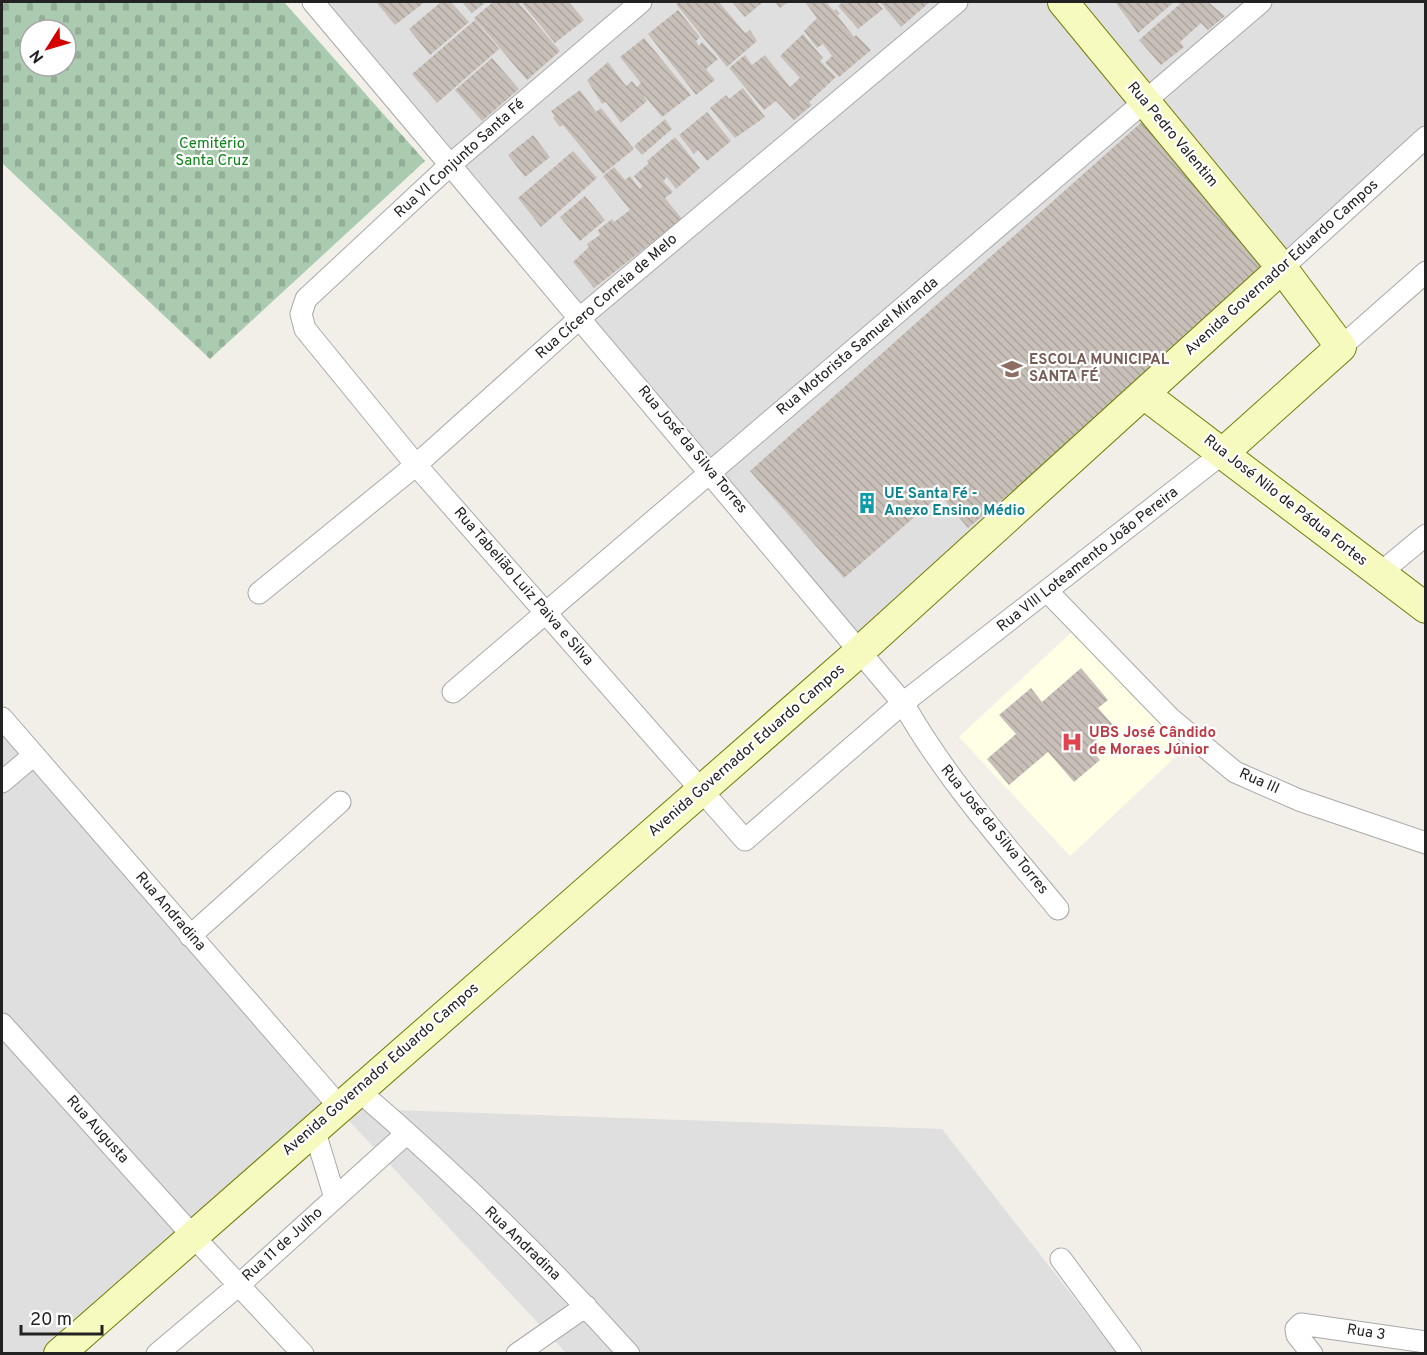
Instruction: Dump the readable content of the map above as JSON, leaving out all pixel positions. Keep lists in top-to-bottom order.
{
  "streets": {
    "street": [
      "Rua Pedro Valentim",
      "Rua VI Conjunto Santa Fé",
      "Avenida Governador Eduardo Campos",
      "Rua Cícero Correia de Melo",
      "Rua Motorista Samuel Miranda",
      "Rua José da Silva Torres",
      "Rua José Nilo de Pádua Fortes",
      "Rua VIII Loteamento João Pereira",
      "Rua Tabelião Luiz Paiva e Silva",
      "Rua III",
      "Rua Andradina",
      "Rua Augusta",
      "Rua 11 de Julho",
      "Rua 3"
    ]
  },
  "crossings": [
    ["Rua Pedro Valentim", "Avenida Governador Eduardo Campos"],
    ["Rua Pedro Valentim", "Rua Motorista Samuel Miranda"],
    ["Rua Pedro Valentim", "Rua VIII Loteamento João Pereira"],
    ["Rua VI Conjunto Santa Fé", "Rua José da Silva Torres"],
    ["Rua VI Conjunto Santa Fé", "Rua Tabelião Luiz Paiva e Silva"],
    ["Avenida Governador Eduardo Campos", "Rua José da Silva Torres"],
    ["Avenida Governador Eduardo Campos", "Rua José Nilo de Pádua Fortes"],
    ["Avenida Governador Eduardo Campos", "Rua Tabelião Luiz Paiva e Silva"],
    ["Avenida Governador Eduardo Campos", "Rua Andradina"],
    ["Avenida Governador Eduardo Campos", "Rua Augusta"],
    ["Rua Cícero Correia de Melo", "Rua José da Silva Torres"],
    ["Rua Cícero Correia de Melo", "Rua Tabelião Luiz Paiva e Silva"],
    ["Rua Motorista Samuel Miranda", "Rua José da Silva Torres"],
    ["Rua Motorista Samuel Miranda", "Rua Tabelião Luiz Paiva e Silva"],
    ["Rua José da Silva Torres", "Rua VIII Loteamento João Pereira"],
    ["Rua José Nilo de Pádua Fortes", "Rua VIII Loteamento João Pereira"],
    ["Rua VIII Loteamento João Pereira", "Rua Tabelião Luiz Paiva e Silva"],
    ["Rua VIII Loteamento João Pereira", "Rua III"],
    ["Rua Andradina", "Rua 11 de Julho"]
  ],
  "parks": ["Cemitério Santa Cruz"],
  "places": {
    "school or university": ["ESCOLA MUNICIPAL SANTA FÉ"],
    "building": ["UE Santa Fé - Anexo Ensino Médio"],
    "hospital": ["UBS José Cândido de Moraes Júnior"]
  },
  "scale_bar": "20 m",
  "north": "bottom left"
}
